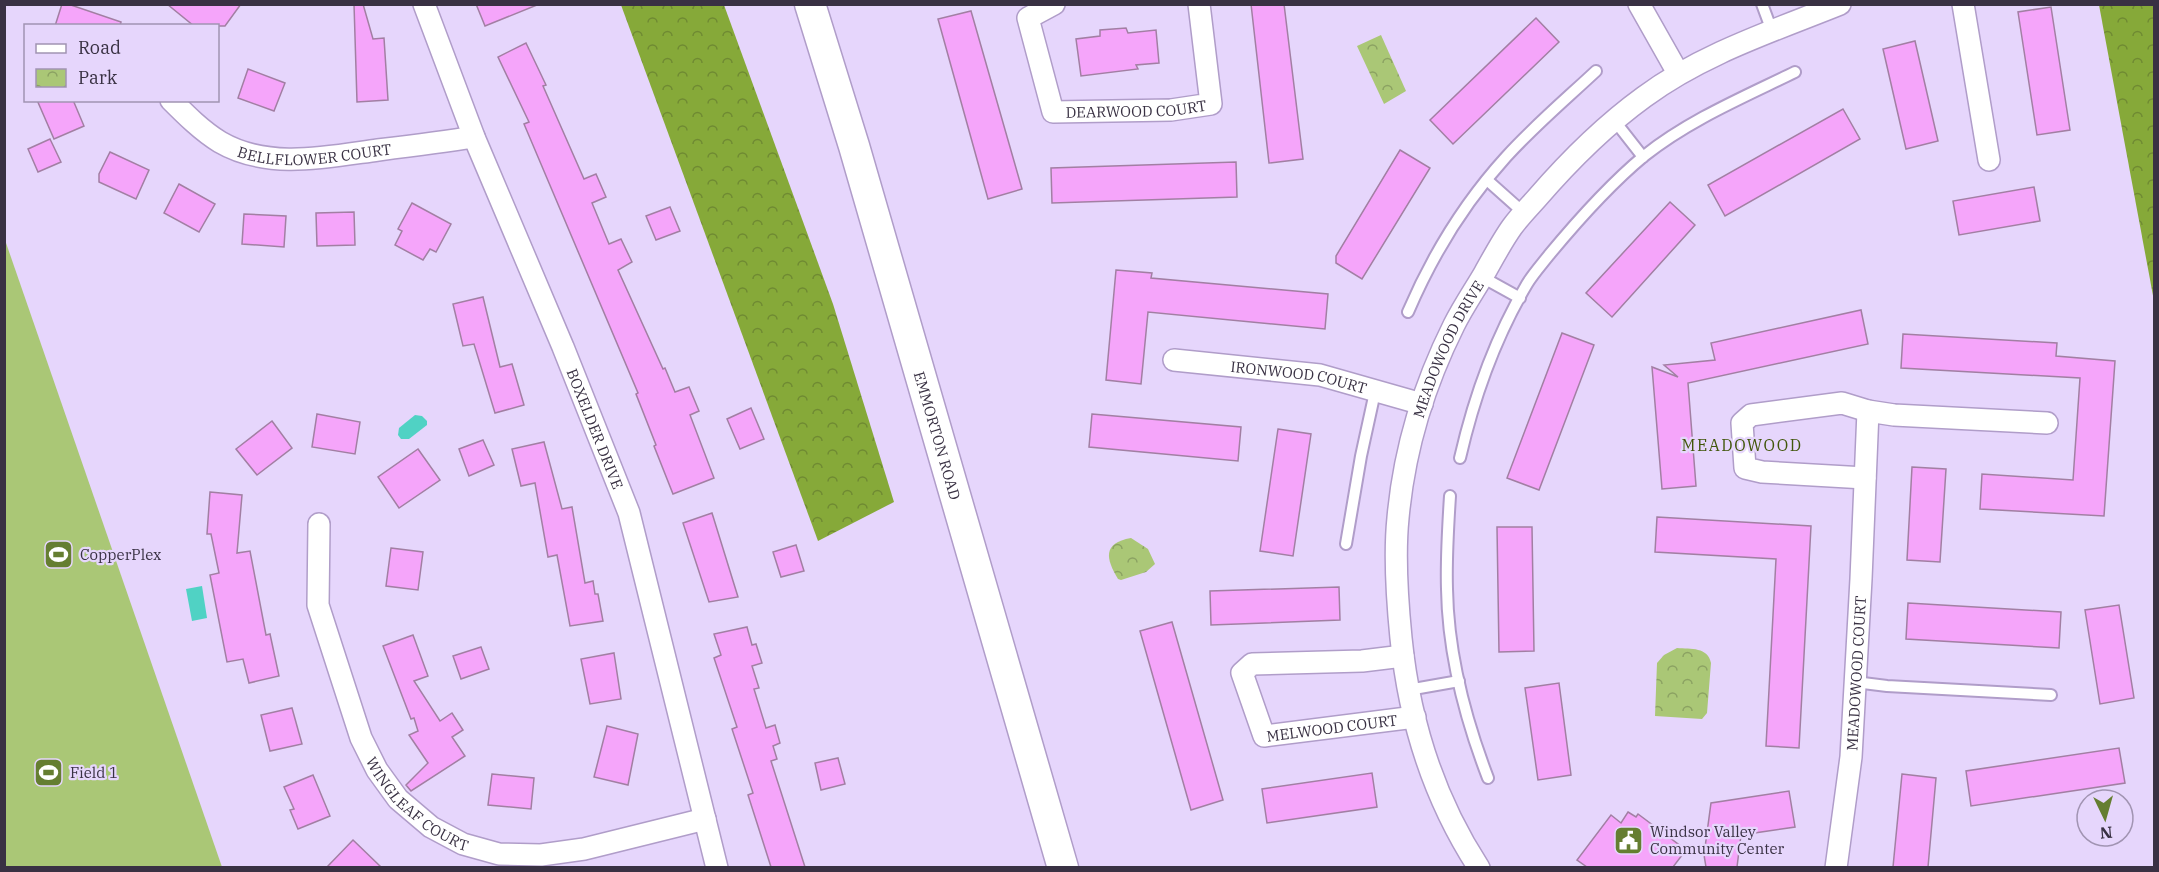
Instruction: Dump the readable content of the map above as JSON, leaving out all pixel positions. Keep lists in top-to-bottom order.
{
  "streets": {
    "main road": ["EMMORTON ROAD"],
    "street": [
      "DEARWOOD COURT",
      "BELLFLOWER COURT",
      "MEADOWOOD DRIVE",
      "IRONWOOD COURT",
      "BOXELDER DRIVE",
      "MEADOWOOD COURT",
      "MELWOOD COURT",
      "WINGLEAF COURT"
    ]
  },
  "crossings": [
    ["BELLFLOWER COURT", "BOXELDER DRIVE"],
    ["MEADOWOOD DRIVE", "IRONWOOD COURT"],
    ["MEADOWOOD DRIVE", "MELWOOD COURT"],
    ["BOXELDER DRIVE", "WINGLEAF COURT"]
  ],
  "districts": ["MEADOWOOD"],
  "places": {
    "sports": ["CopperPlex", "Field 1"],
    "public building": ["Windsor Valley Community Center"]
  },
  "legend": ["Road", "Park"],
  "north": "bottom"
}
